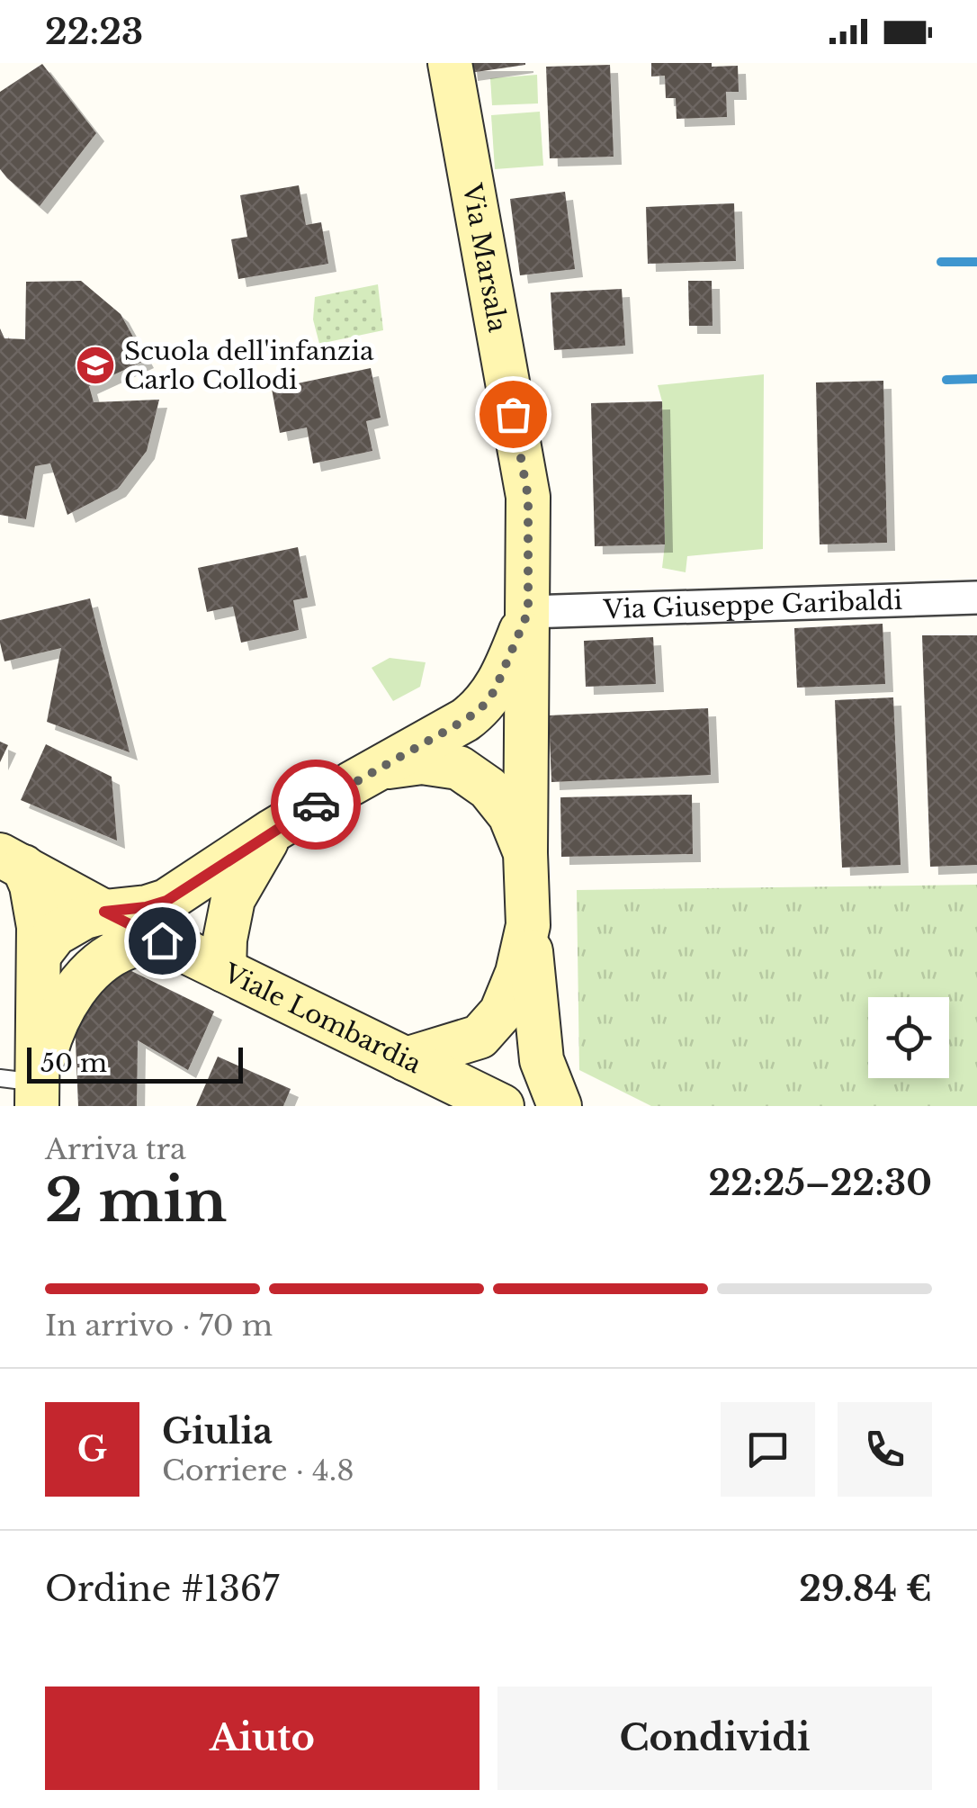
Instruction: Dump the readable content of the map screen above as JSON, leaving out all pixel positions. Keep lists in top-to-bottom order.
{
  "streets": {
    "main road": ["Via Marsala", "Viale Lombardia"],
    "street": ["Via Giuseppe Garibaldi"]
  },
  "crossings": [
    ["Via Marsala", "Via Giuseppe Garibaldi"],
    ["Via Marsala", "Viale Lombardia"]
  ],
  "places": {
    "school or university": ["Scuola dell'infanzia Carlo Collodi"]
  },
  "scale_bar": "50 m",
  "page": {
    "status": "22:23",
    "scale": "50 m",
    "heading": ["2 min", "Arriva tra", "22:25–22:30"],
    "panel": [
      "Giulia",
      "Corriere · 4.8",
      "Ordine #1367",
      "29.84 €"
    ],
    "bar": "In arrivo · 70 m",
    "round": "G",
    "buttons": ["Aiuto", "Condividi"]
  }
}
